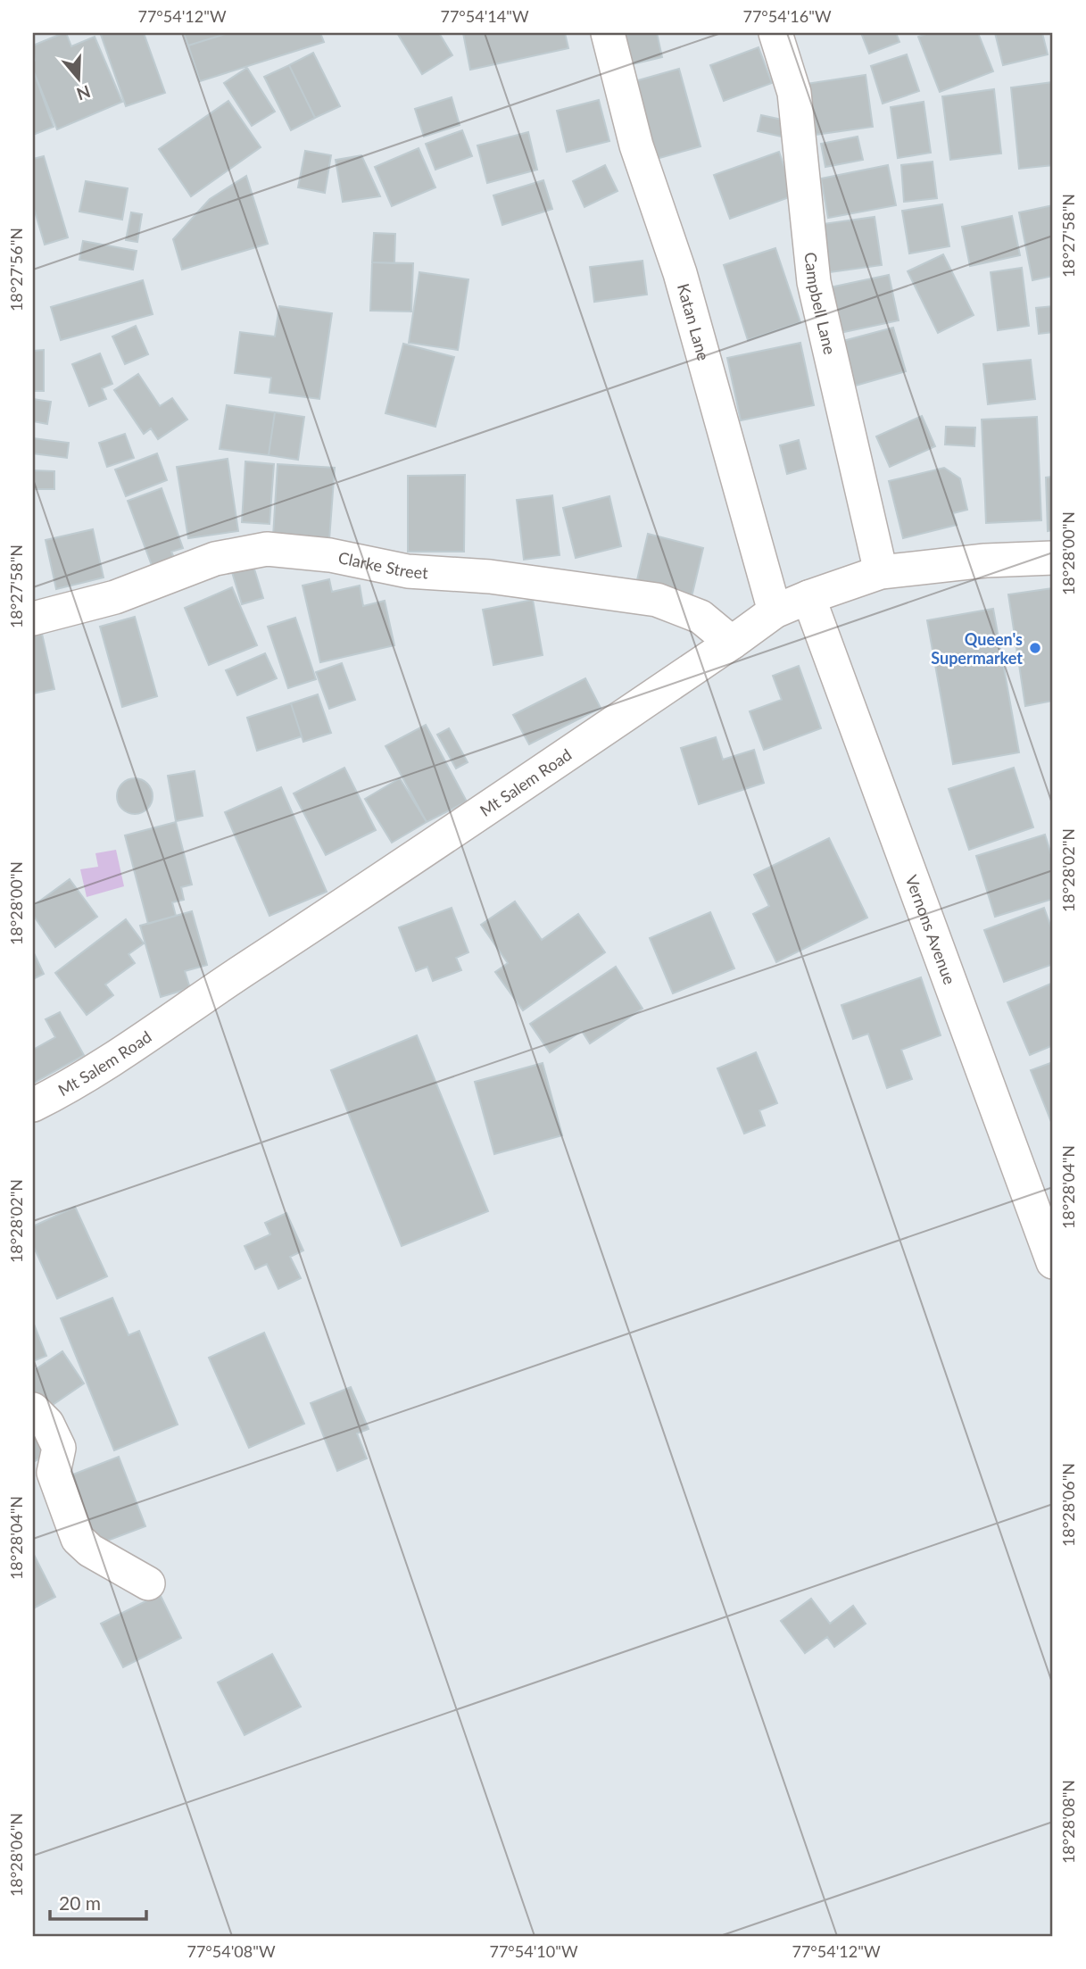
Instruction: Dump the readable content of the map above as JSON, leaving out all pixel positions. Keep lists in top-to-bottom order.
{
  "streets": {
    "street": [
      "Campbell Lane",
      "Katan Lane",
      "Clarke Street",
      "Mt Salem Road",
      "Vernons Avenue"
    ]
  },
  "crossings": [
    ["Campbell Lane", "Mt Salem Road"],
    ["Katan Lane", "Mt Salem Road"],
    ["Clarke Street", "Mt Salem Road"],
    ["Mt Salem Road", "Vernons Avenue"]
  ],
  "places": ["Queen's Supermarket"],
  "scale_bar": "20 m",
  "north": "bottom",
  "coordinates": [
    "77°54'12\"W",
    "77°54'14\"W",
    "77°54'16\"W",
    "18°27'58\"N",
    "18°27'56\"N",
    "18°28'00\"N",
    "18°28'02\"N",
    "18°28'04\"N",
    "18°28'06\"N",
    "18°28'08\"N",
    "77°54'08\"W",
    "77°54'10\"W"
  ]
}
